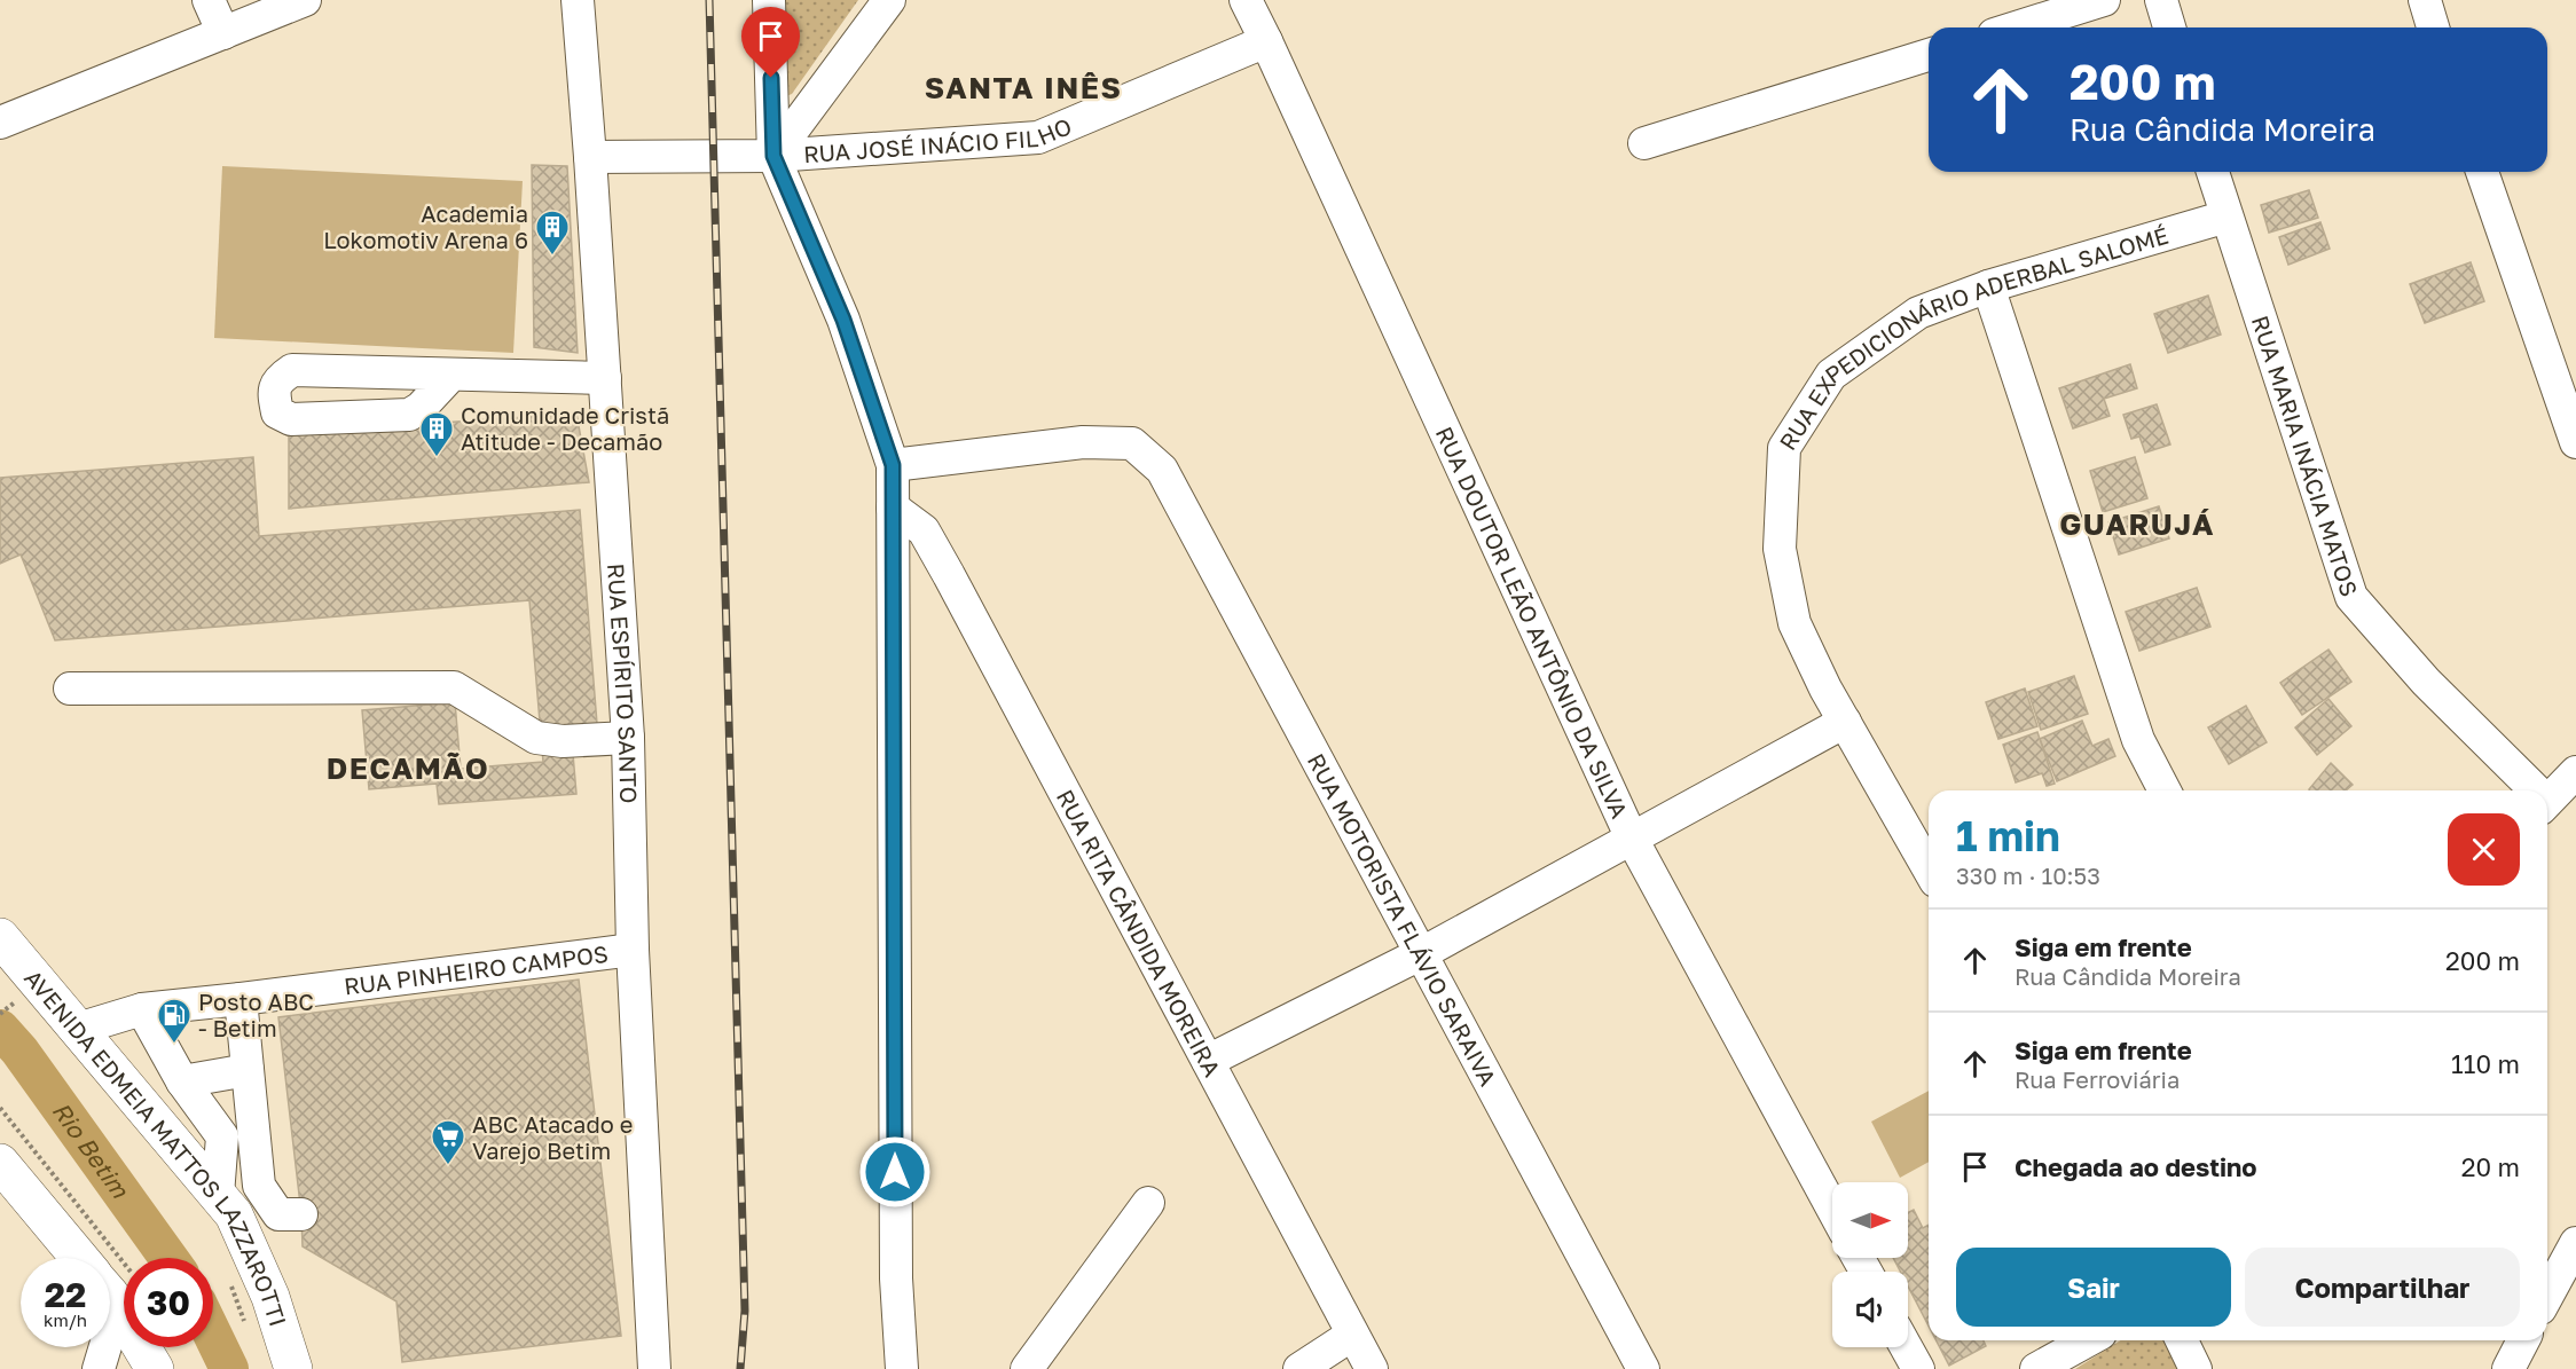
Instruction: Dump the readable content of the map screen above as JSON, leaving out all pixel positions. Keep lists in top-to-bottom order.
{
  "streets": {
    "main road": ["AVENIDA EDMEIA MATTOS LAZZAROTTI"],
    "street": [
      "RUA JOSÉ INÁCIO FILHO",
      "RUA EXPEDICIONÁRIO ADERBAL SALOMÉ",
      "RUA MARIA INÁCIA MATOS",
      "RUA DOUTOR LEÃO ANTÔNIO DA SILVA",
      "RUA ESPÍRITO SANTO",
      "RUA MOTORISTA FLÁVIO SARAIVA",
      "RUA RITA CÂNDIDA MOREIRA",
      "RUA PINHEIRO CAMPOS"
    ]
  },
  "crossings": [
    ["RUA JOSÉ INÁCIO FILHO", "RUA DOUTOR LEÃO ANTÔNIO DA SILVA"],
    ["RUA JOSÉ INÁCIO FILHO", "RUA ESPÍRITO SANTO"],
    ["RUA EXPEDICIONÁRIO ADERBAL SALOMÉ", "RUA MARIA INÁCIA MATOS"],
    ["RUA ESPÍRITO SANTO", "RUA PINHEIRO CAMPOS"],
    ["RUA PINHEIRO CAMPOS", "AVENIDA EDMEIA MATTOS LAZZAROTTI"]
  ],
  "districts": ["SANTA INÊS", "GUARUJÁ", "DECAMÃO"],
  "water": ["Rio Betim"],
  "places": {
    "building": ["Academia Lokomotiv Arena 6", "Comunidade Cristã Atitude - Decamão"],
    "fuel station": ["Posto ABC - Betim"],
    "supermarket": ["ABC Atacado e Varejo Betim"]
  },
  "north": "right",
  "page": {
    "turn": ["200 m", "Rua Cândida Moreira"],
    "heading": ["1 min", "330 m · 10:53"],
    "list": [
      {
        "name": "Siga em frente",
        "note": "Rua Cândida Moreira",
        "value": "200 m"
      },
      {
        "name": "Siga em frente",
        "note": "Rua Ferroviária",
        "value": "110 m"
      },
      {
        "name": "Chegada ao destino",
        "value": "20 m"
      }
    ],
    "buttons": ["Sair", "Compartilhar"],
    "speed": "22 km/h",
    "limit": "30"
  }
}
